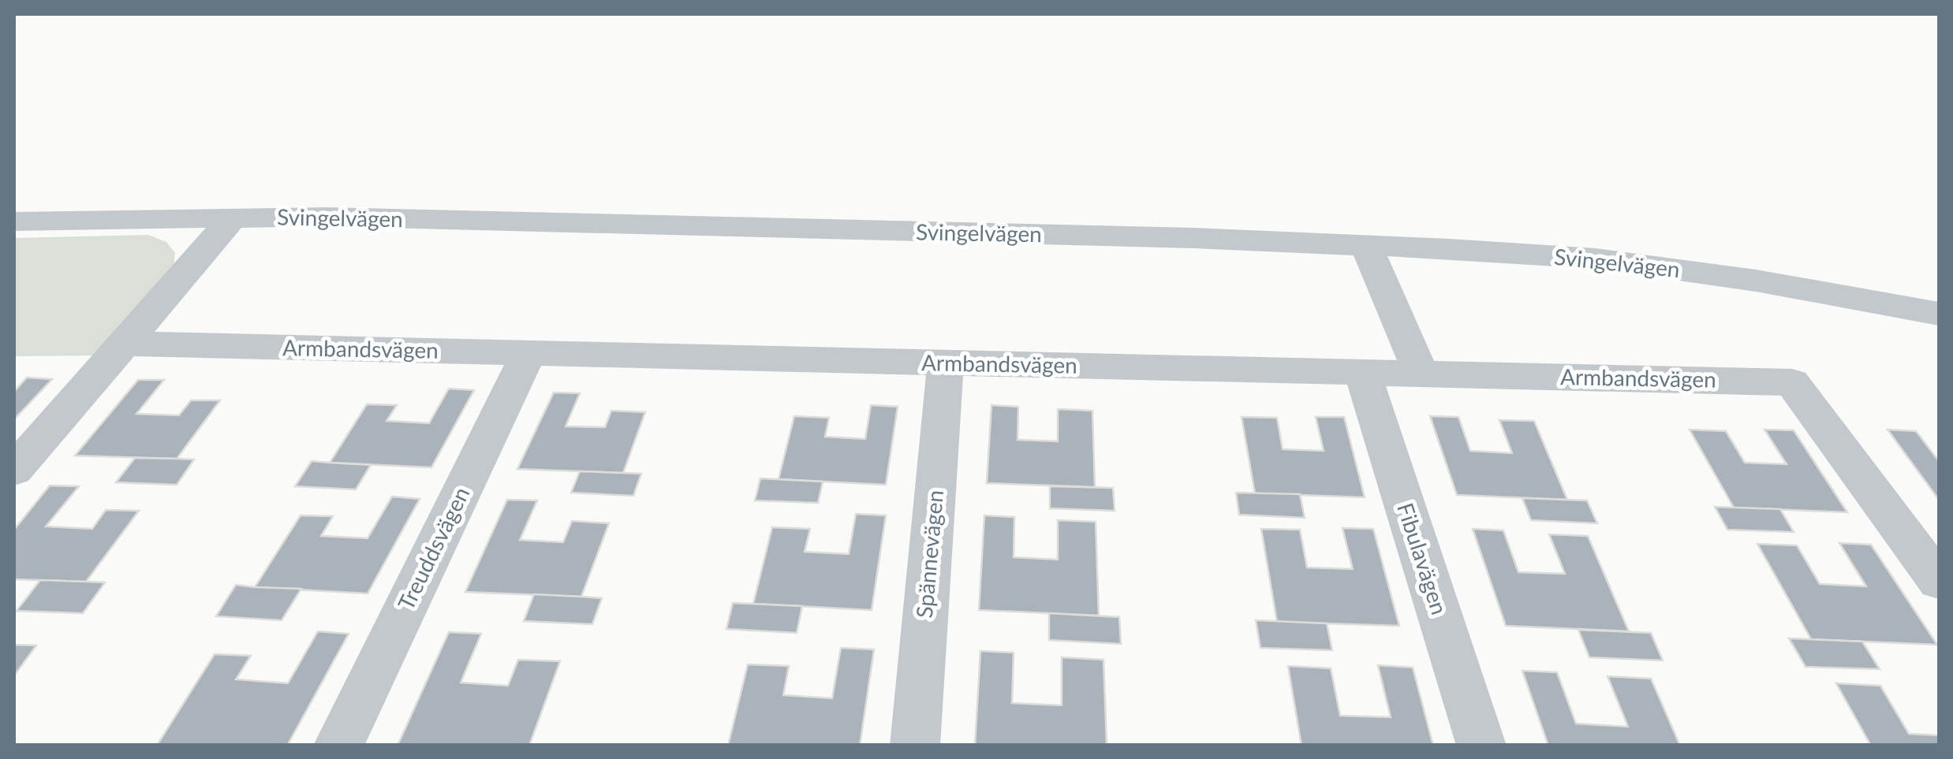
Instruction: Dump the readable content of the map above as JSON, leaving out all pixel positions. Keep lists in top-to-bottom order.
{
  "streets": {
    "street": [
      "Svingelvägen",
      "Armbandsvägen",
      "Treuddsvägen",
      "Spännevägen",
      "Fibulavägen"
    ]
  },
  "crossings": [
    ["Armbandsvägen", "Treuddsvägen"],
    ["Armbandsvägen", "Spännevägen"],
    ["Armbandsvägen", "Fibulavägen"]
  ]
}
